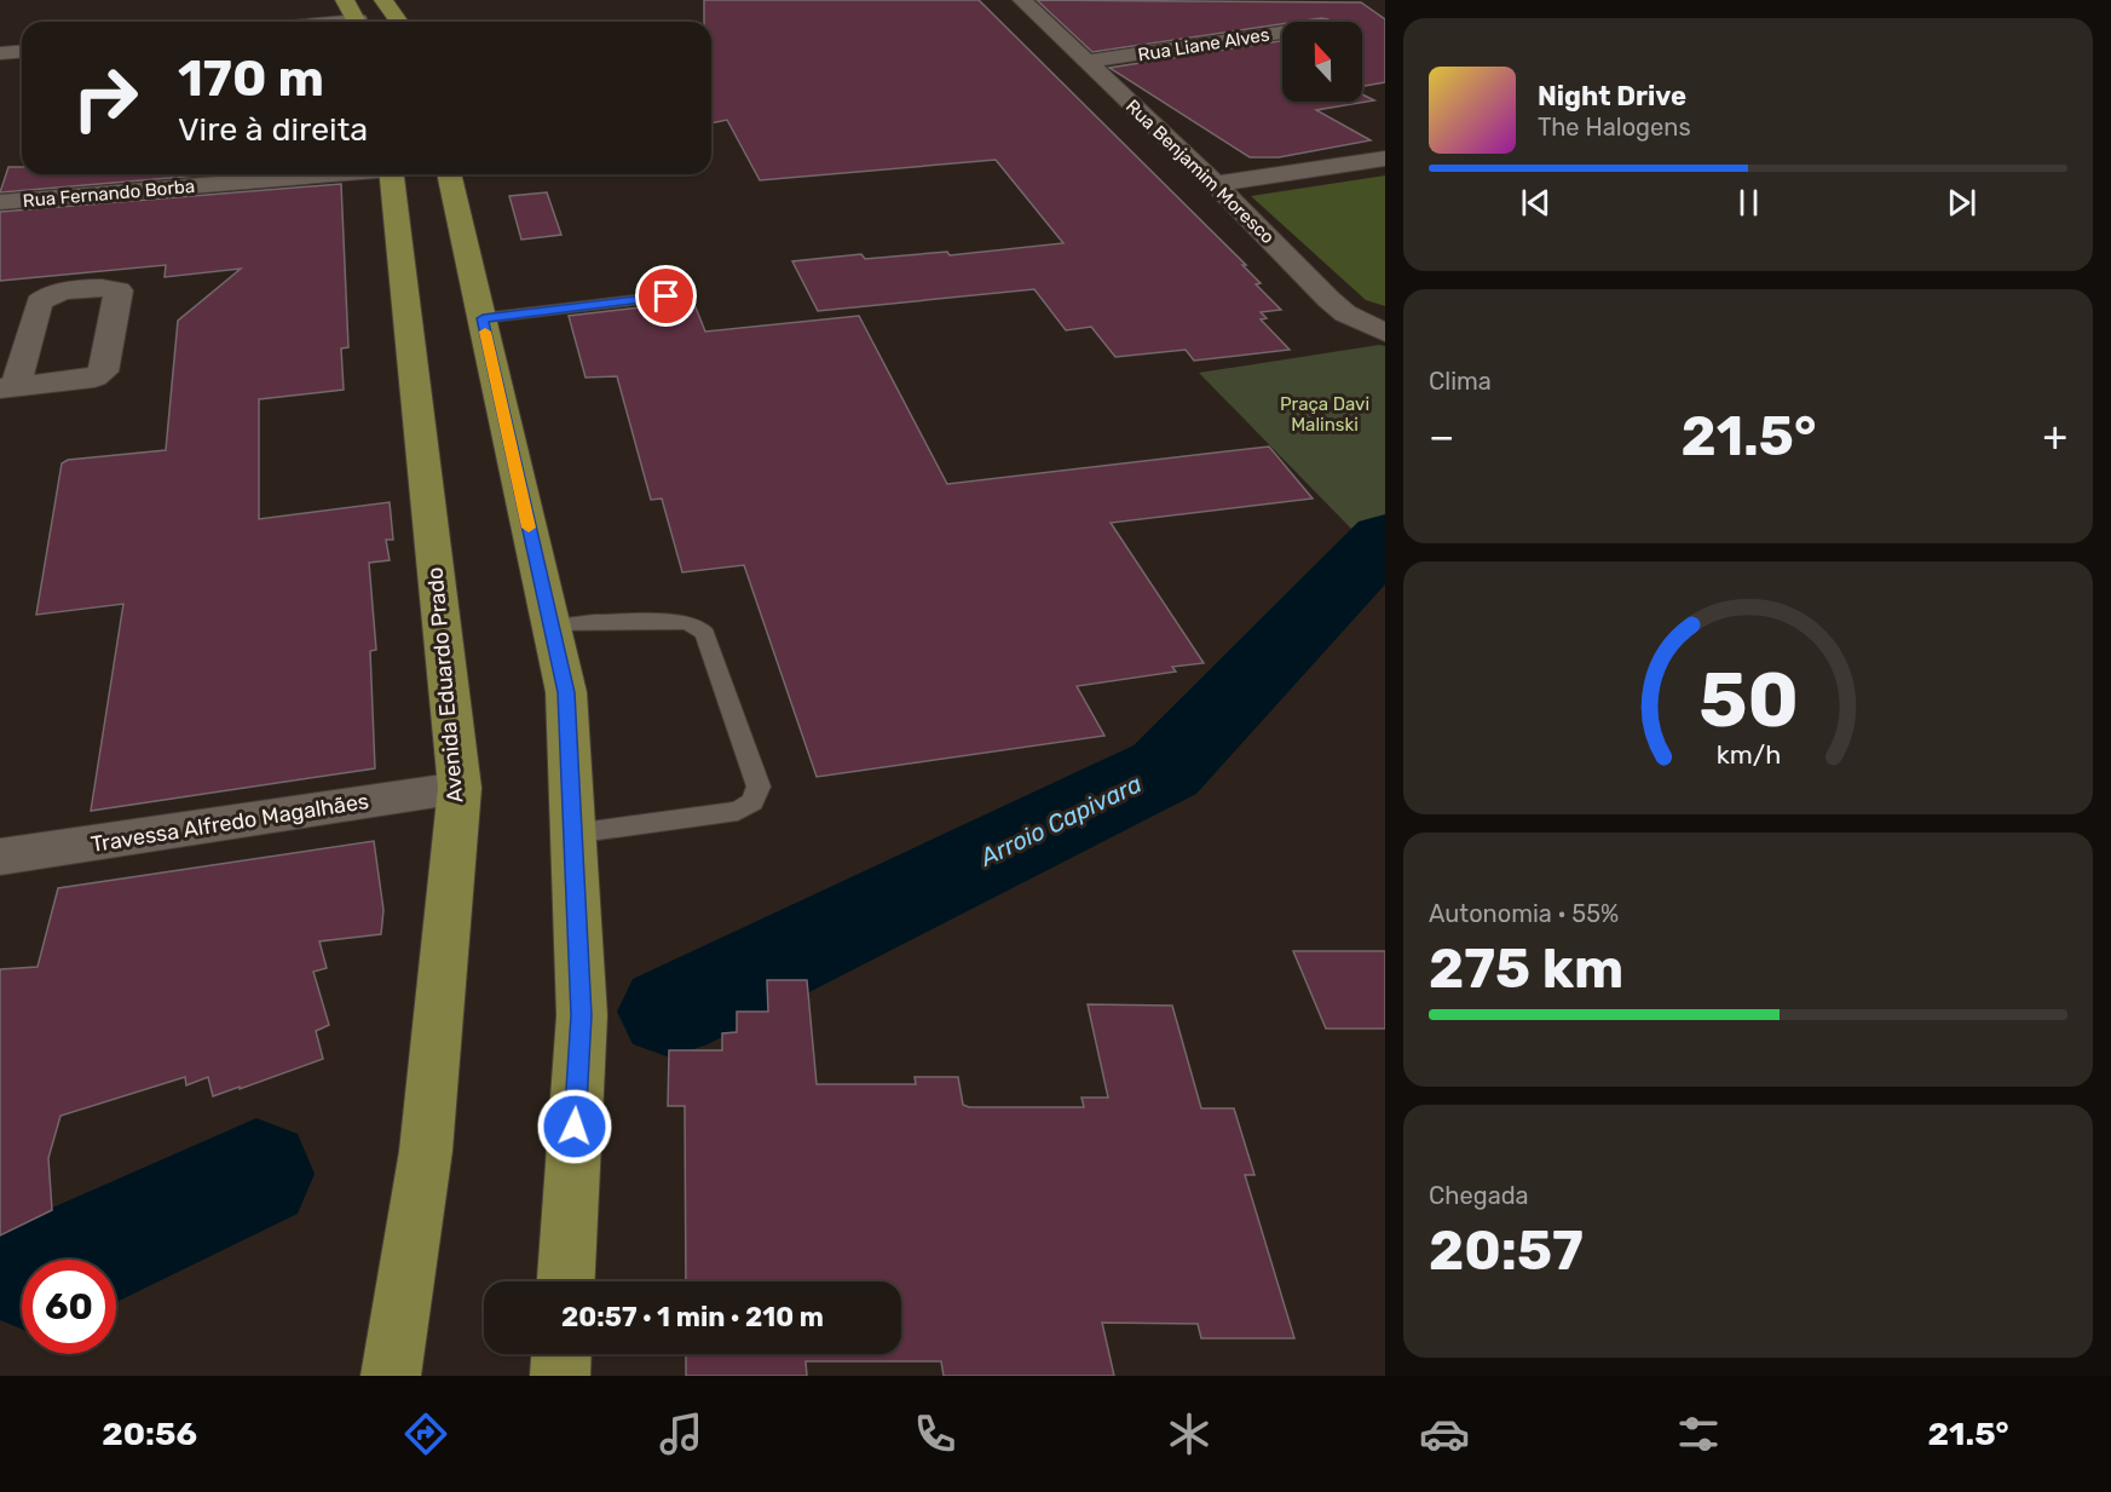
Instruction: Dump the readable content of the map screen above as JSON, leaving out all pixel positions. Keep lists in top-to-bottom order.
{
  "streets": {
    "main road": ["Avenida Eduardo Prado"],
    "street": [
      "Rua Liane Alves",
      "Rua Benjamim Moresco",
      "Rua Fernando Borba",
      "Travessa Alfredo Magalhães"
    ]
  },
  "crossings": [
    ["Rua Liane Alves", "Rua Benjamim Moresco"],
    ["Avenida Eduardo Prado", "Travessa Alfredo Magalhães"]
  ],
  "water": ["Arroio Capivara"],
  "parks": ["Praça Davi Malinski"],
  "north": "top",
  "page": {
    "turn": ["170 m", "Vire à direita"],
    "song": ["Night Drive", "The Halogens"],
    "tile": [
      "Clima",
      ["Autonomia · 55%", "275 km"],
      ["Chegada", "20:57"]
    ],
    "heat": ["−", "21.5°", "+"],
    "limit": "60",
    "trip": "20:57 · 1 min · 210 m",
    "tabs": ["20:56", "21.5°"],
    "gauge": ["50", "km/h"]
  }
}
